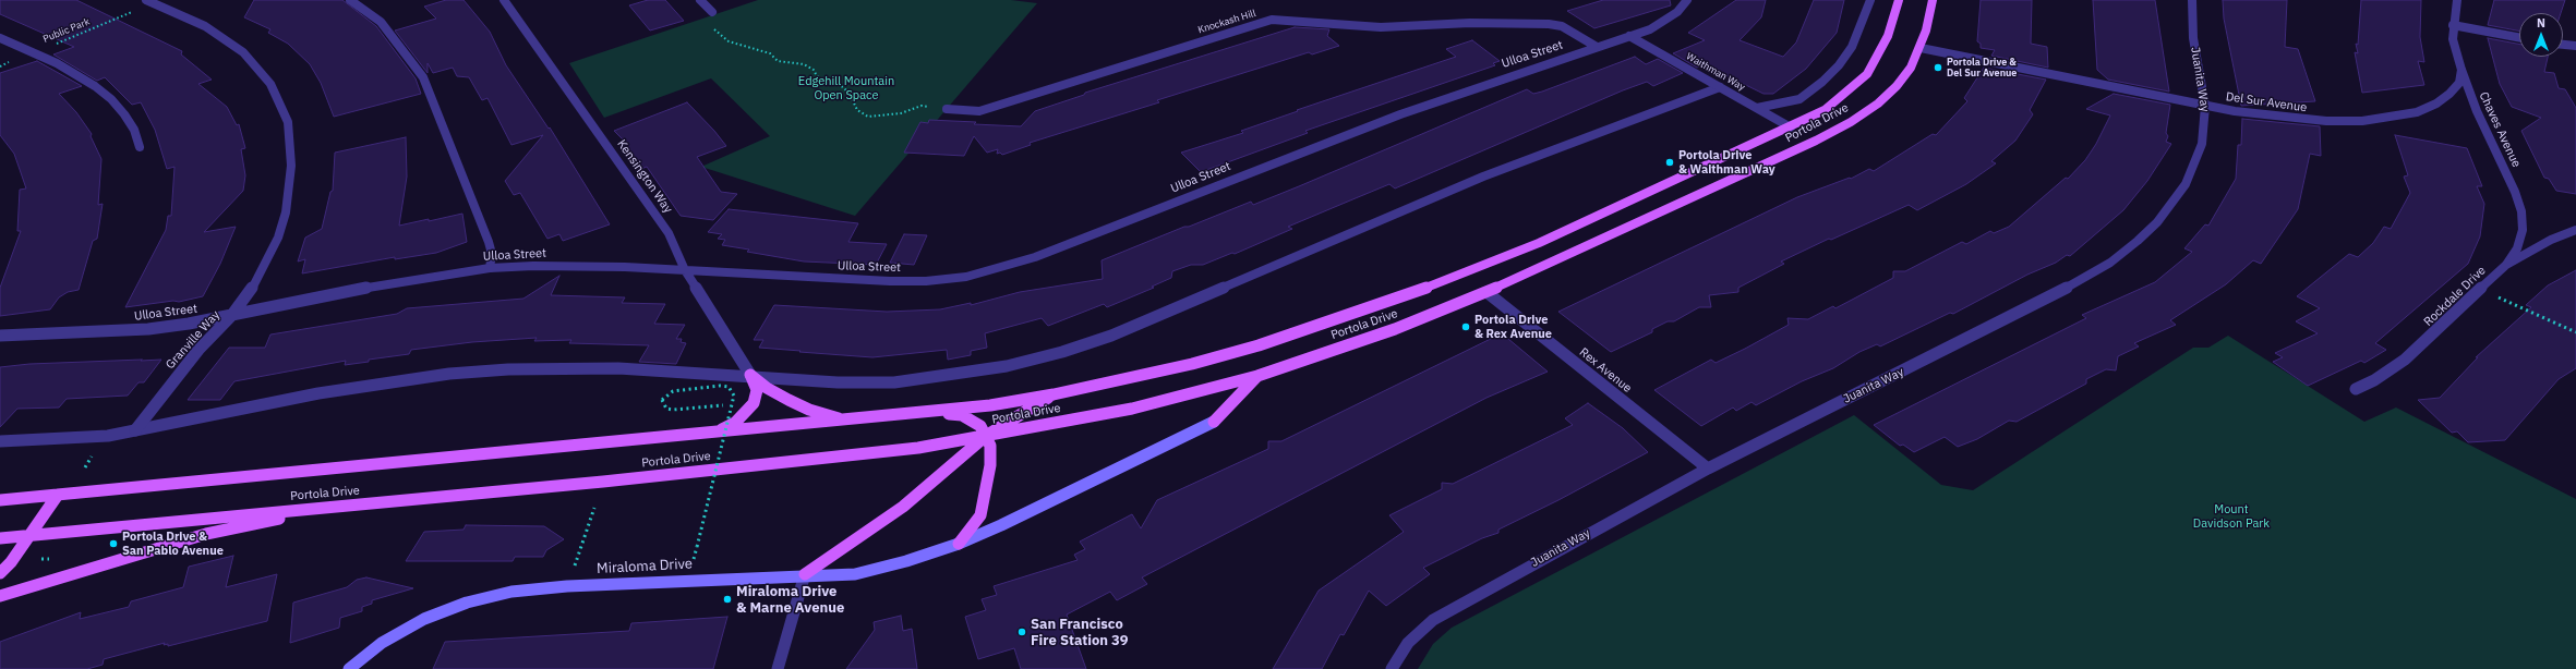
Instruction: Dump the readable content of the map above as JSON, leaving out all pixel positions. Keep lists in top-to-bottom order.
{
  "streets": {
    "main road": ["Portola Drive"],
    "street": [
      "Knockash Hill",
      "Ulloa Street",
      "Waithman Way",
      "Juanita Way",
      "Del Sur Avenue",
      "Chaves Avenue",
      "Kensington Way",
      "Rockdale Drive",
      "Granville Way",
      "Rex Avenue",
      "Miraloma Drive"
    ],
    "path": ["Public Park"]
  },
  "crossings": [
    ["Knockash Hill", "Ulloa Street"],
    ["Ulloa Street", "Waithman Way"],
    ["Ulloa Street", "Kensington Way"],
    ["Ulloa Street", "Granville Way"],
    ["Waithman Way", "Portola Drive"],
    ["Juanita Way", "Del Sur Avenue"],
    ["Juanita Way", "Rex Avenue"],
    ["Del Sur Avenue", "Portola Drive"],
    ["Del Sur Avenue", "Chaves Avenue"],
    ["Portola Drive", "Rex Avenue"],
    ["Chaves Avenue", "Rockdale Drive"]
  ],
  "parks": ["Edgehill Mountain Open Space", "Mount Davidson Park"],
  "places": [
    "Portola Drive & Del Sur Avenue",
    "Portola Drive & Waithman Way",
    "Portola Drive & Rex Avenue",
    "Portola Drive & San Pablo Avenue",
    "Miraloma Drive & Marne Avenue",
    "San Francisco Fire Station 39"
  ],
  "north": "top"
}
